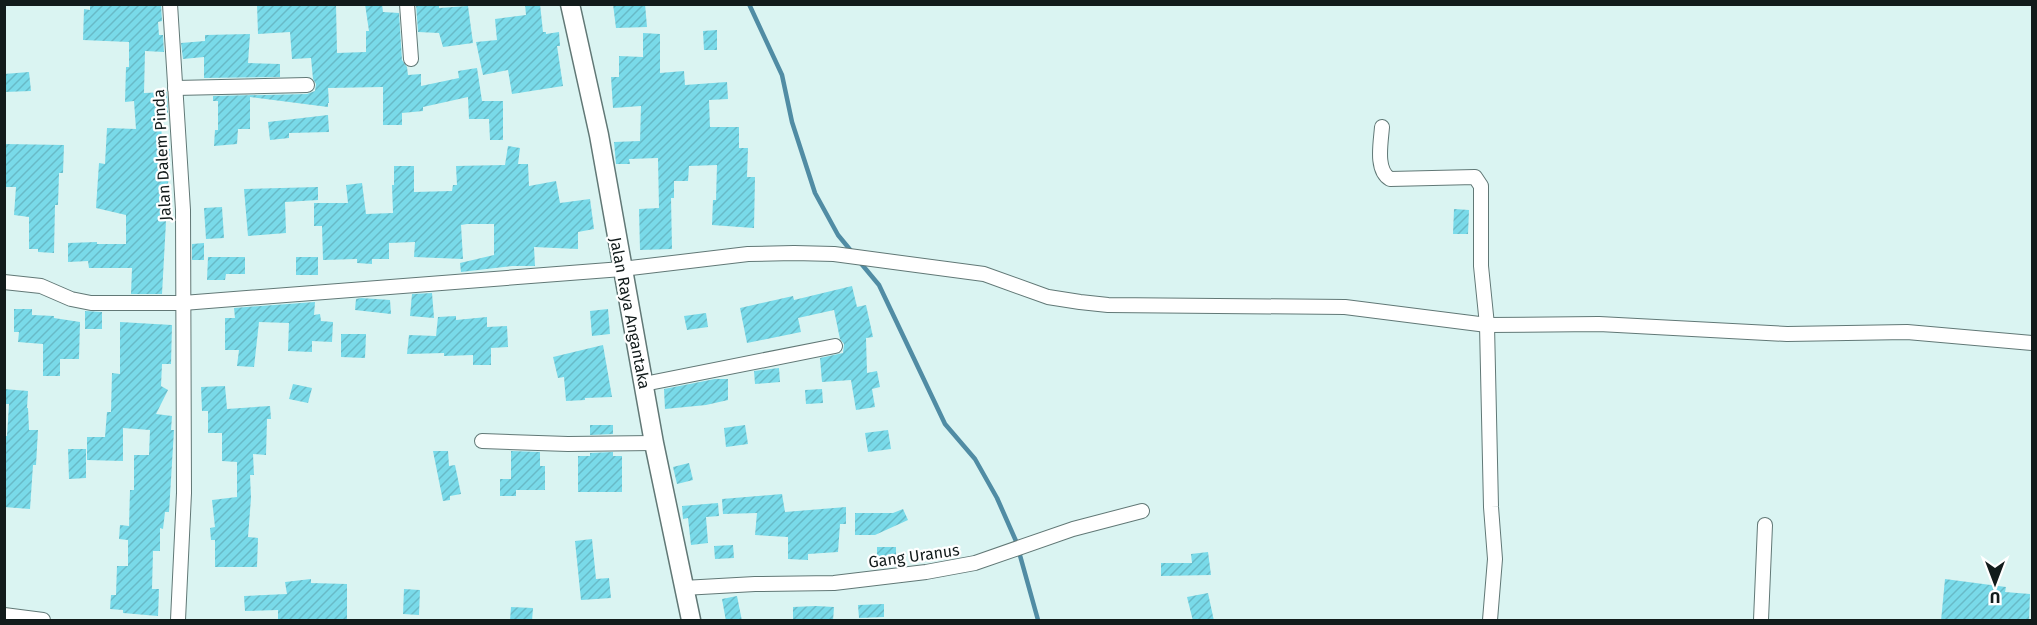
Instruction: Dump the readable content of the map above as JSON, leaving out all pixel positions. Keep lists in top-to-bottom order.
{
  "streets": {
    "main road": ["Jalan Raya Angantaka"],
    "street": ["Jalan Dalem Pinda", "Gang Uranus"]
  },
  "crossings": [
    ["Jalan Raya Angantaka", "Gang Uranus"]
  ],
  "north": "bottom"
}
